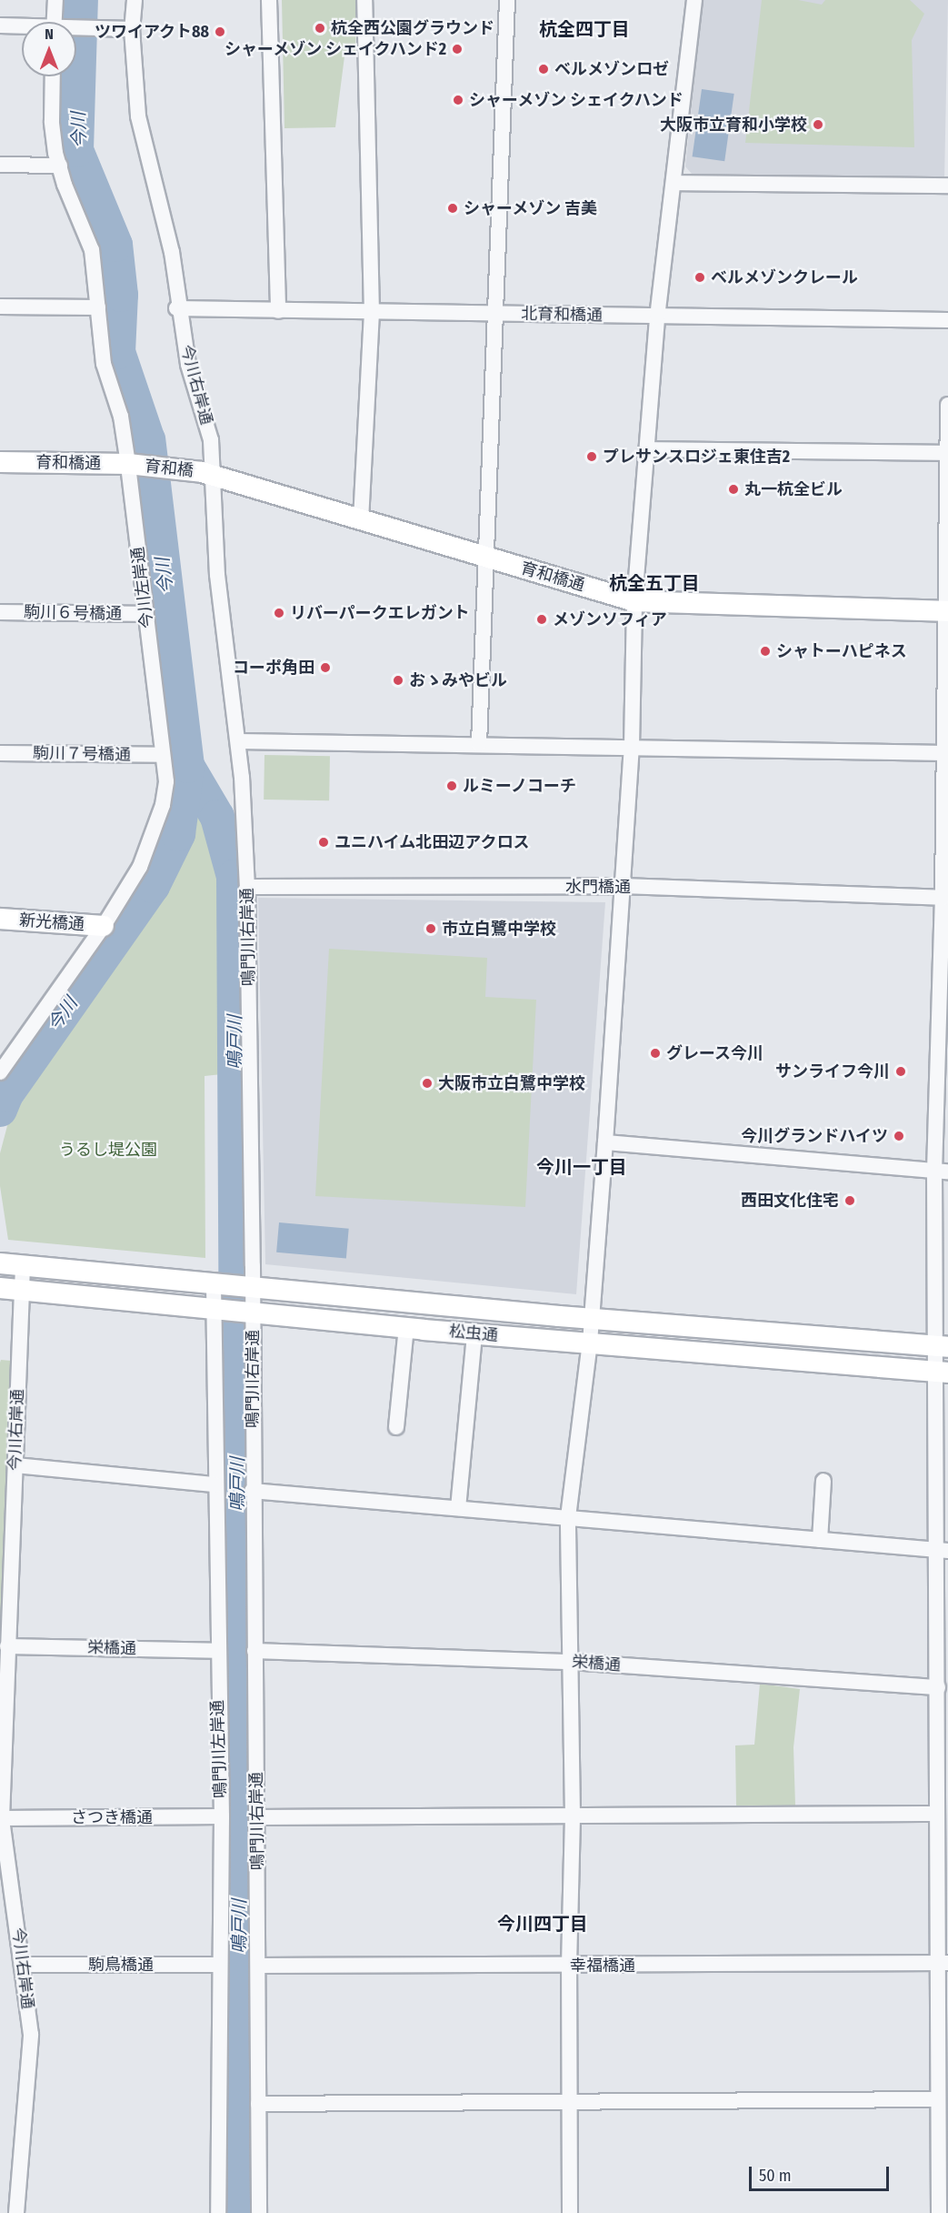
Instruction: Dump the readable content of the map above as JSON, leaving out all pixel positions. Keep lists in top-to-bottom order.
{
  "streets": {
    "street": [
      "北育和橋通",
      "今川右岸通",
      "育和橋通",
      "育和橋",
      "今川左岸通",
      "駒川６号橋通",
      "駒川７号橋通",
      "水門橋通",
      "新光橋通",
      "鳴門川右岸通",
      "松虫通",
      "栄橋通",
      "鳴門川左岸通",
      "さつき橋通",
      "駒鳥橋通",
      "幸福橋通"
    ]
  },
  "crossings": [
    ["北育和橋通", "今川右岸通"],
    ["今川右岸通", "育和橋通"],
    ["今川右岸通", "育和橋"],
    ["今川右岸通", "鳴門川右岸通"],
    ["今川右岸通", "松虫通"],
    ["今川右岸通", "栄橋通"],
    ["今川右岸通", "さつき橋通"],
    ["今川右岸通", "駒鳥橋通"],
    ["育和橋通", "育和橋"],
    ["育和橋通", "今川左岸通"],
    ["育和橋", "今川左岸通"],
    ["今川左岸通", "駒川６号橋通"],
    ["今川左岸通", "駒川７号橋通"],
    ["今川左岸通", "新光橋通"],
    ["水門橋通", "鳴門川右岸通"],
    ["鳴門川右岸通", "松虫通"],
    ["鳴門川右岸通", "栄橋通"],
    ["鳴門川右岸通", "幸福橋通"],
    ["松虫通", "鳴門川左岸通"],
    ["栄橋通", "鳴門川左岸通"],
    ["鳴門川左岸通", "さつき橋通"],
    ["鳴門川左岸通", "駒鳥橋通"]
  ],
  "districts": [
    "杭全四丁目",
    "杭全五丁目",
    "今川一丁目",
    "今川四丁目"
  ],
  "water": ["今川", "鳴戸川"],
  "parks": ["うるし堤公園"],
  "places": [
    "杭全西公園グラウンド",
    "ツワイアクト88",
    "シャーメゾン シェイクハンド2",
    "ベルメゾンロゼ",
    "シャーメゾン シェイクハンド",
    "大阪市立育和小学校",
    "シャーメゾン 吉美",
    "ベルメゾンクレール",
    "プレサンスロジェ東住吉2",
    "丸一杭全ビル",
    "リバーパークエレガント",
    "メゾンソフィア",
    "シャトーハピネス",
    "コーポ角田",
    "おゝみやビル",
    "ルミーノコーチ",
    "ユニハイム北田辺アクロス",
    "市立白鷺中学校",
    "グレース今川",
    "サンライフ今川",
    "大阪市立白鷺中学校",
    "今川グランドハイツ",
    "西田文化住宅"
  ],
  "scale_bar": "50 m",
  "north": "top"
}
